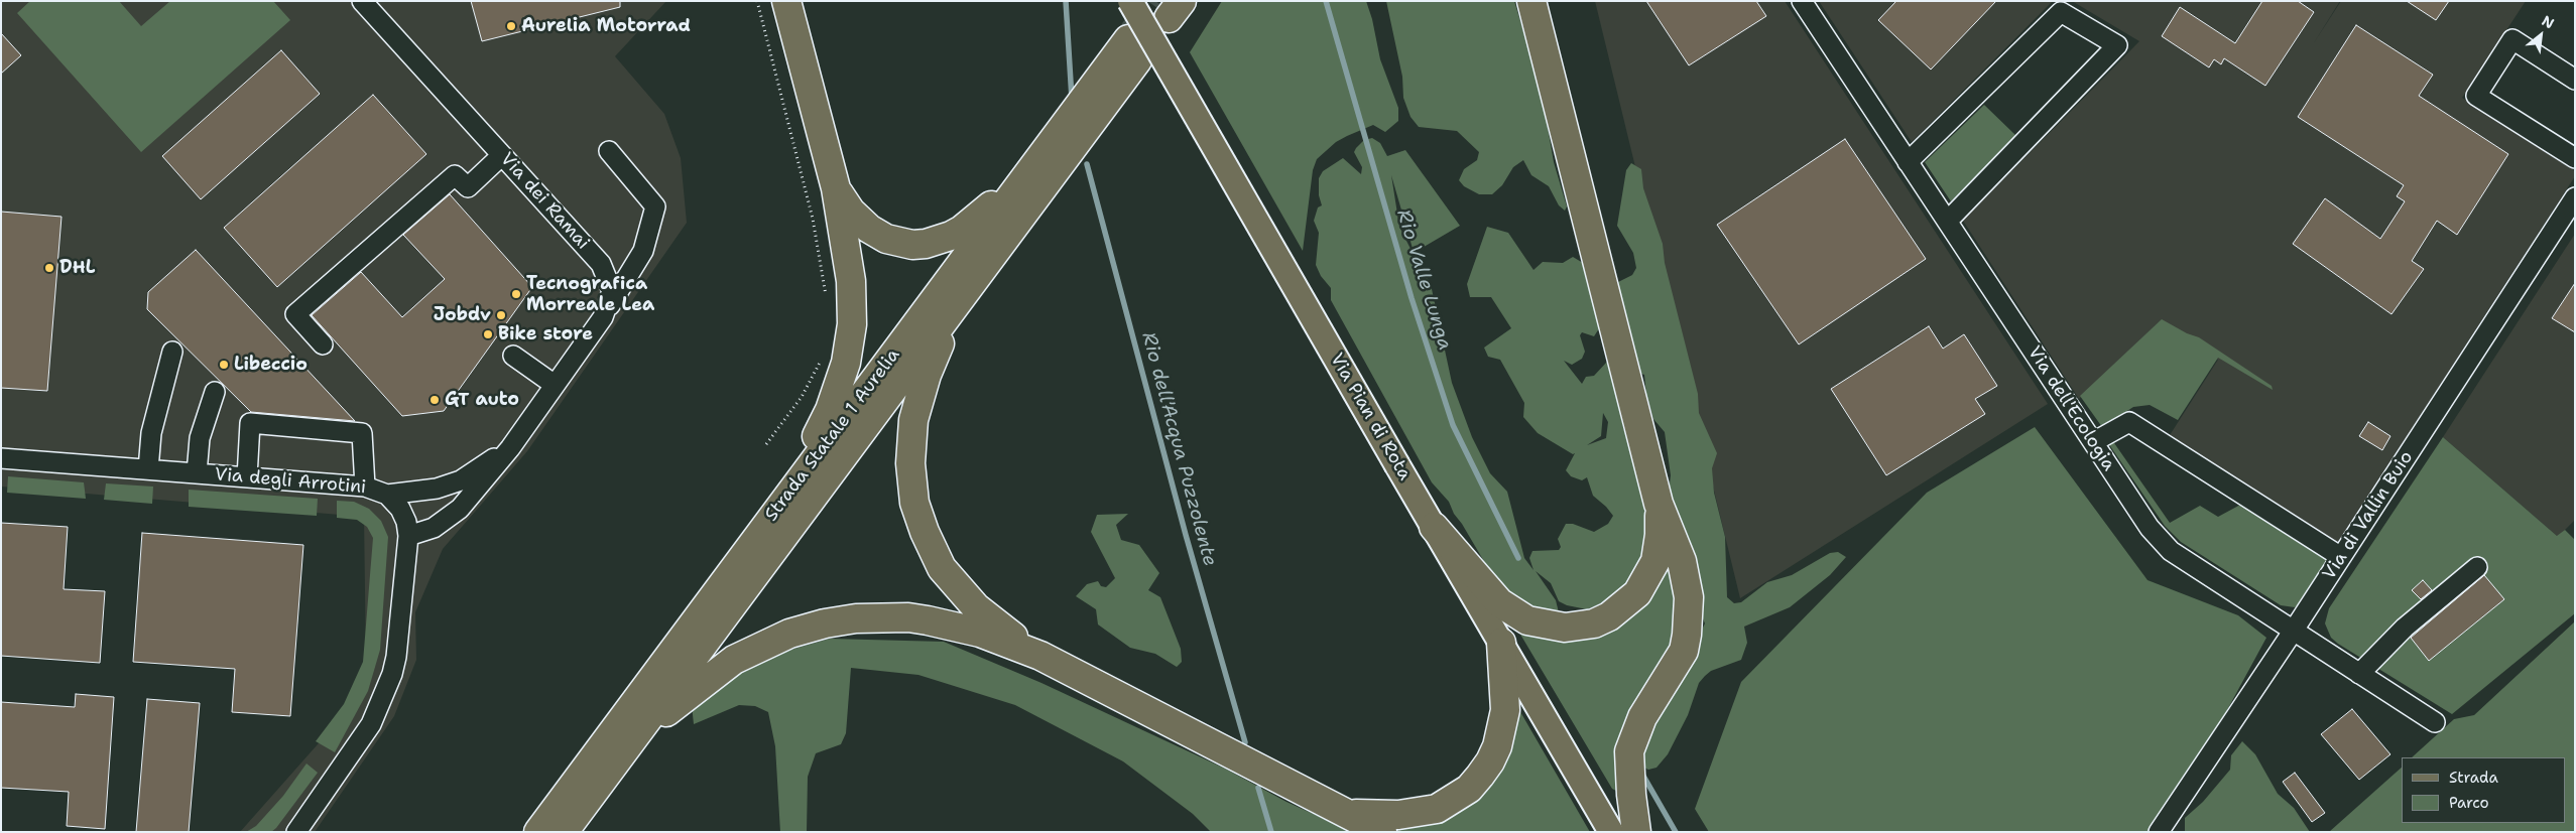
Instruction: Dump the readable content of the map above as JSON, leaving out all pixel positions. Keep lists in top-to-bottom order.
{
  "streets": {
    "highway": ["Strada Statale 1 Aurelia"],
    "main road": ["Via Pian di Rota"],
    "street": [
      "Via dei Ramai",
      "Via dell'Ecologia",
      "Via degli Arrotini",
      "Via di Vallin Buio"
    ]
  },
  "crossings": [
    ["Via dei Ramai", "Via degli Arrotini"],
    ["Via dell'Ecologia", "Via di Vallin Buio"]
  ],
  "water": ["Rio Valle Lunga", "Rio dell'Acqua Puzzolente"],
  "places": [
    "Aurelia Motorrad",
    "DHL",
    "Tecnografica Morreale Lea",
    "Jobdv",
    "Bike store",
    "Libeccio",
    "GT auto"
  ],
  "legend": ["Strada", "Parco"],
  "north": "top right"
}
